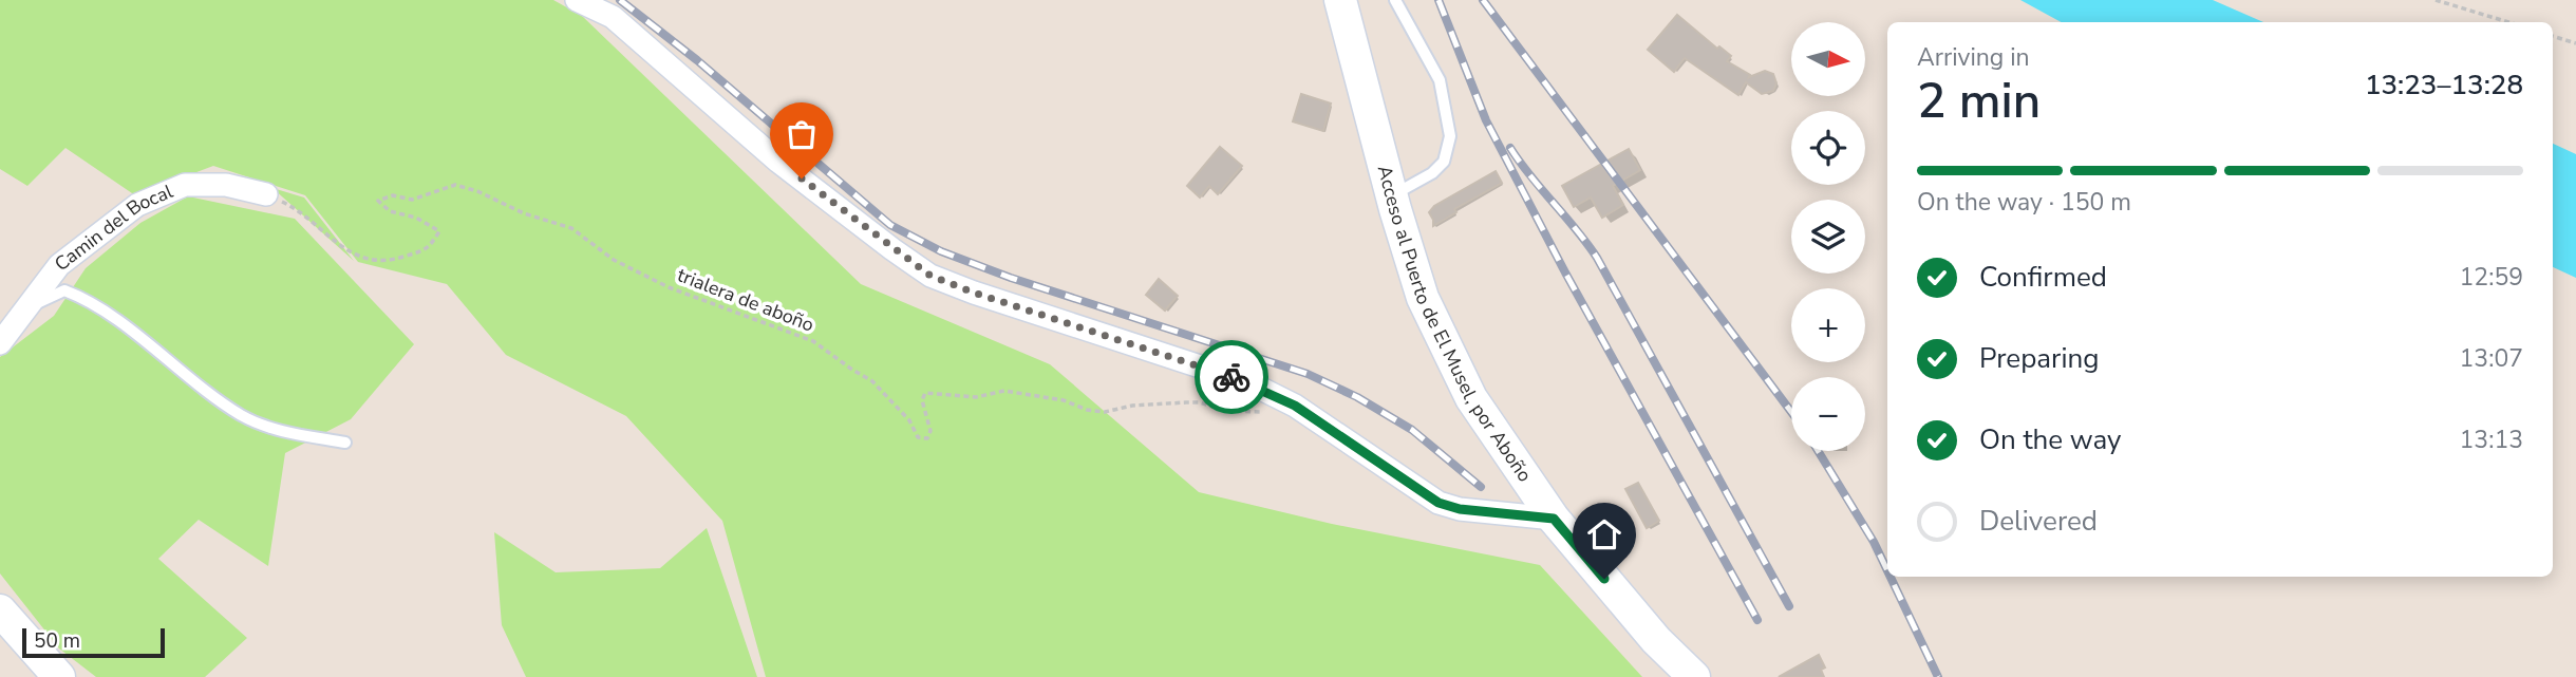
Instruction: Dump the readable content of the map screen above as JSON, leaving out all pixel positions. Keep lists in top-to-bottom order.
{
  "streets": {
    "street": ["Camin del Bocal", "Acceso al Puerto de El Musel, por Aboño"],
    "path": ["trialera de aboño"]
  },
  "crossings": [
    ["Camin del Bocal", "trialera de aboño"]
  ],
  "scale_bar": "50 m",
  "north": "right",
  "page": {
    "map_buttons": ["+", "−"],
    "heading": ["2 min", "Arriving in", "13:23–13:28"],
    "bar": "On the way · 150 m",
    "list": [
      ["Confirmed", "12:59"],
      ["Preparing", "13:07"],
      ["On the way", "13:13"],
      "Delivered"
    ],
    "scale": "50 m"
  }
}
